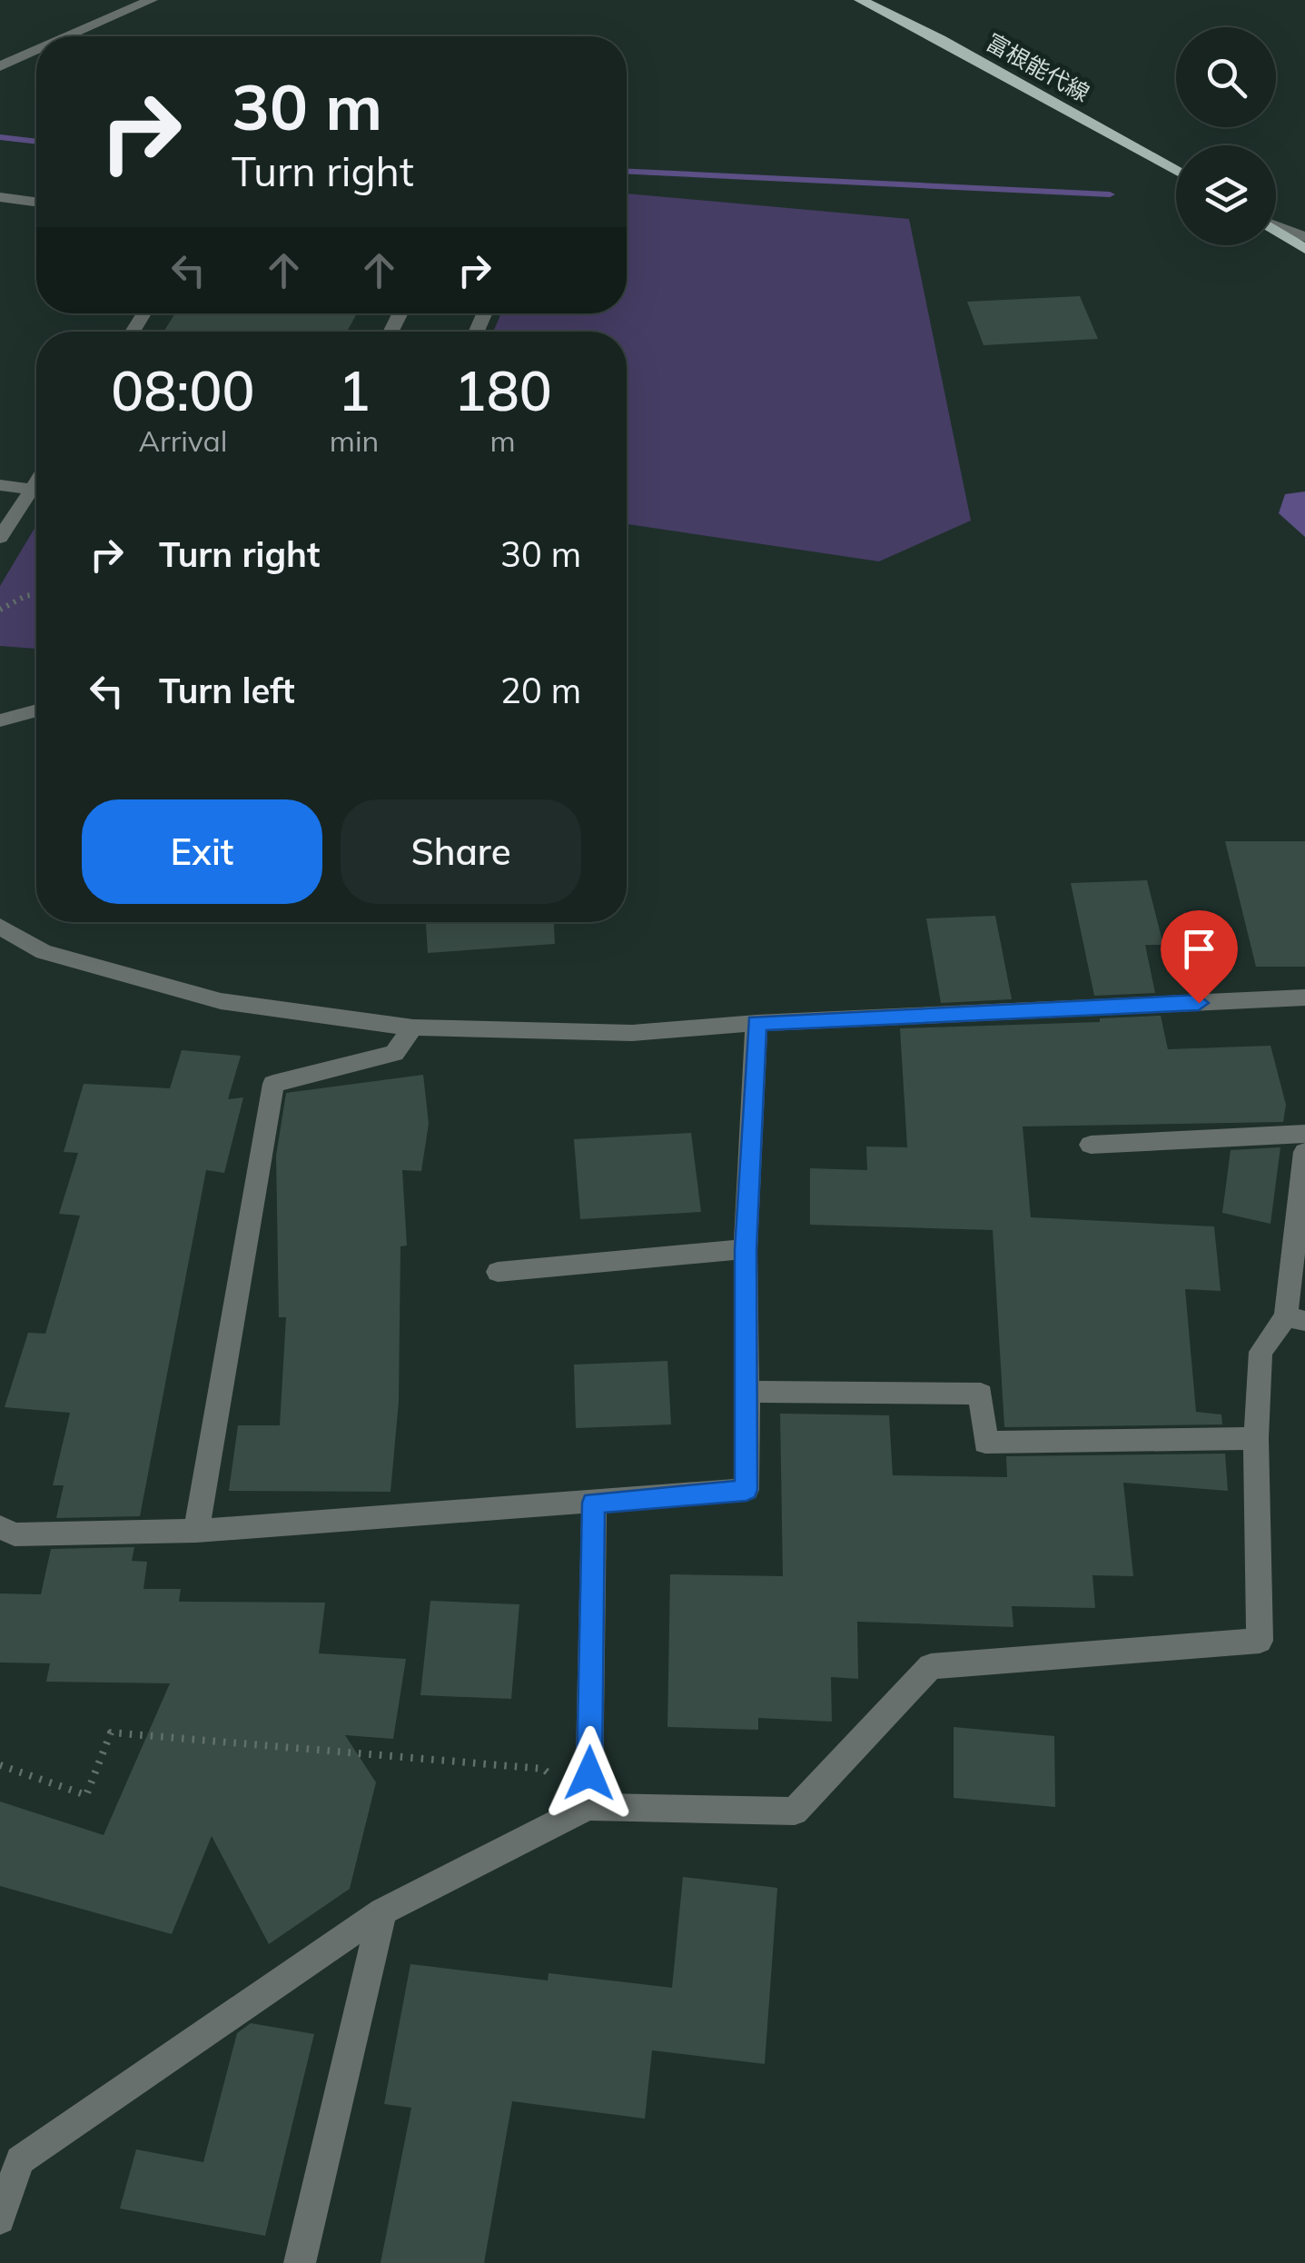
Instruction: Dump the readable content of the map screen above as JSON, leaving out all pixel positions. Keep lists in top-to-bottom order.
{
  "streets": {
    "main road": ["富根能代線"]
  },
  "page": {
    "turn": ["30 m", "Turn right"],
    "eta": [
      "08:00",
      "Arrival",
      "1",
      "min",
      "180",
      "m"
    ],
    "list": [
      {
        "name": "Turn right",
        "value": "30 m"
      },
      {
        "name": "Turn left",
        "value": "20 m"
      }
    ],
    "buttons": ["Exit", "Share"]
  }
}
